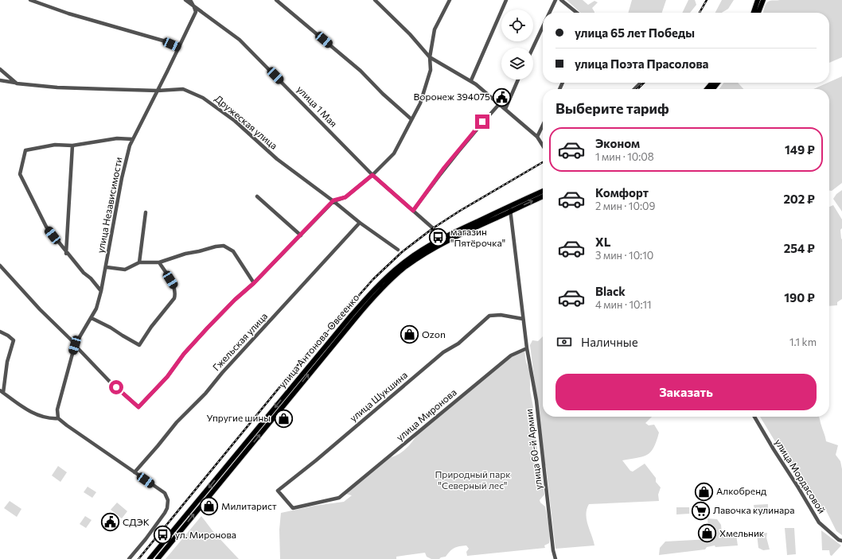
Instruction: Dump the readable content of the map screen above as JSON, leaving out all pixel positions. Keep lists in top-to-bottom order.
{
  "streets": {
    "highway": ["улица Антонова-Овсеенко"],
    "street": [
      "улица 1 Мая",
      "Дружеская улица",
      "улица Независимости",
      "Гжельская улица",
      "улица Шукшина",
      "улица Миронова",
      "улица 60-й Армии",
      "улица Мордасовой"
    ]
  },
  "crossings": [
    ["улица 1 Мая", "улица Независимости"],
    ["Дружеская улица", "улица Независимости"],
    ["Дружеская улица", "Гжельская улица"],
    ["улица Антонова-Овсеенко", "улица 60-й Армии"],
    ["улица Шукшина", "улица Миронова"],
    ["улица Шукшина", "улица 60-й Армии"],
    ["улица Миронова", "улица 60-й Армии"]
  ],
  "parks": ["Природный парк \"Северный лес\""],
  "places": {
    "public building": ["Воронеж 394075", "СДЭК"],
    "bus stop": ["магазин \"Пятёрочка\"", "ул. Миронова"],
    "shop": [
      "Ozon",
      "Упругие шины",
      "Алкобренд",
      "Милитарист",
      "Хмельник"
    ],
    "supermarket": ["Лавочка кулинара"]
  },
  "page": {
    "banner": ["улица 65 лет Победы", "улица Поэта Прасолова"],
    "heading": "Выберите тариф",
    "list": [
      {
        "name": "Эконом",
        "note": "1 мин · 10:08",
        "value": "149 ₽"
      },
      {
        "name": "Комфорт",
        "note": "2 мин · 10:09",
        "value": "202 ₽"
      },
      {
        "name": "XL",
        "note": "3 мин · 10:10",
        "value": "254 ₽"
      },
      {
        "name": "Black",
        "note": "4 мин · 10:11",
        "value": "190 ₽"
      }
    ],
    "pay": ["Наличные", "1.1 km"],
    "buttons": "Заказать"
  }
}
